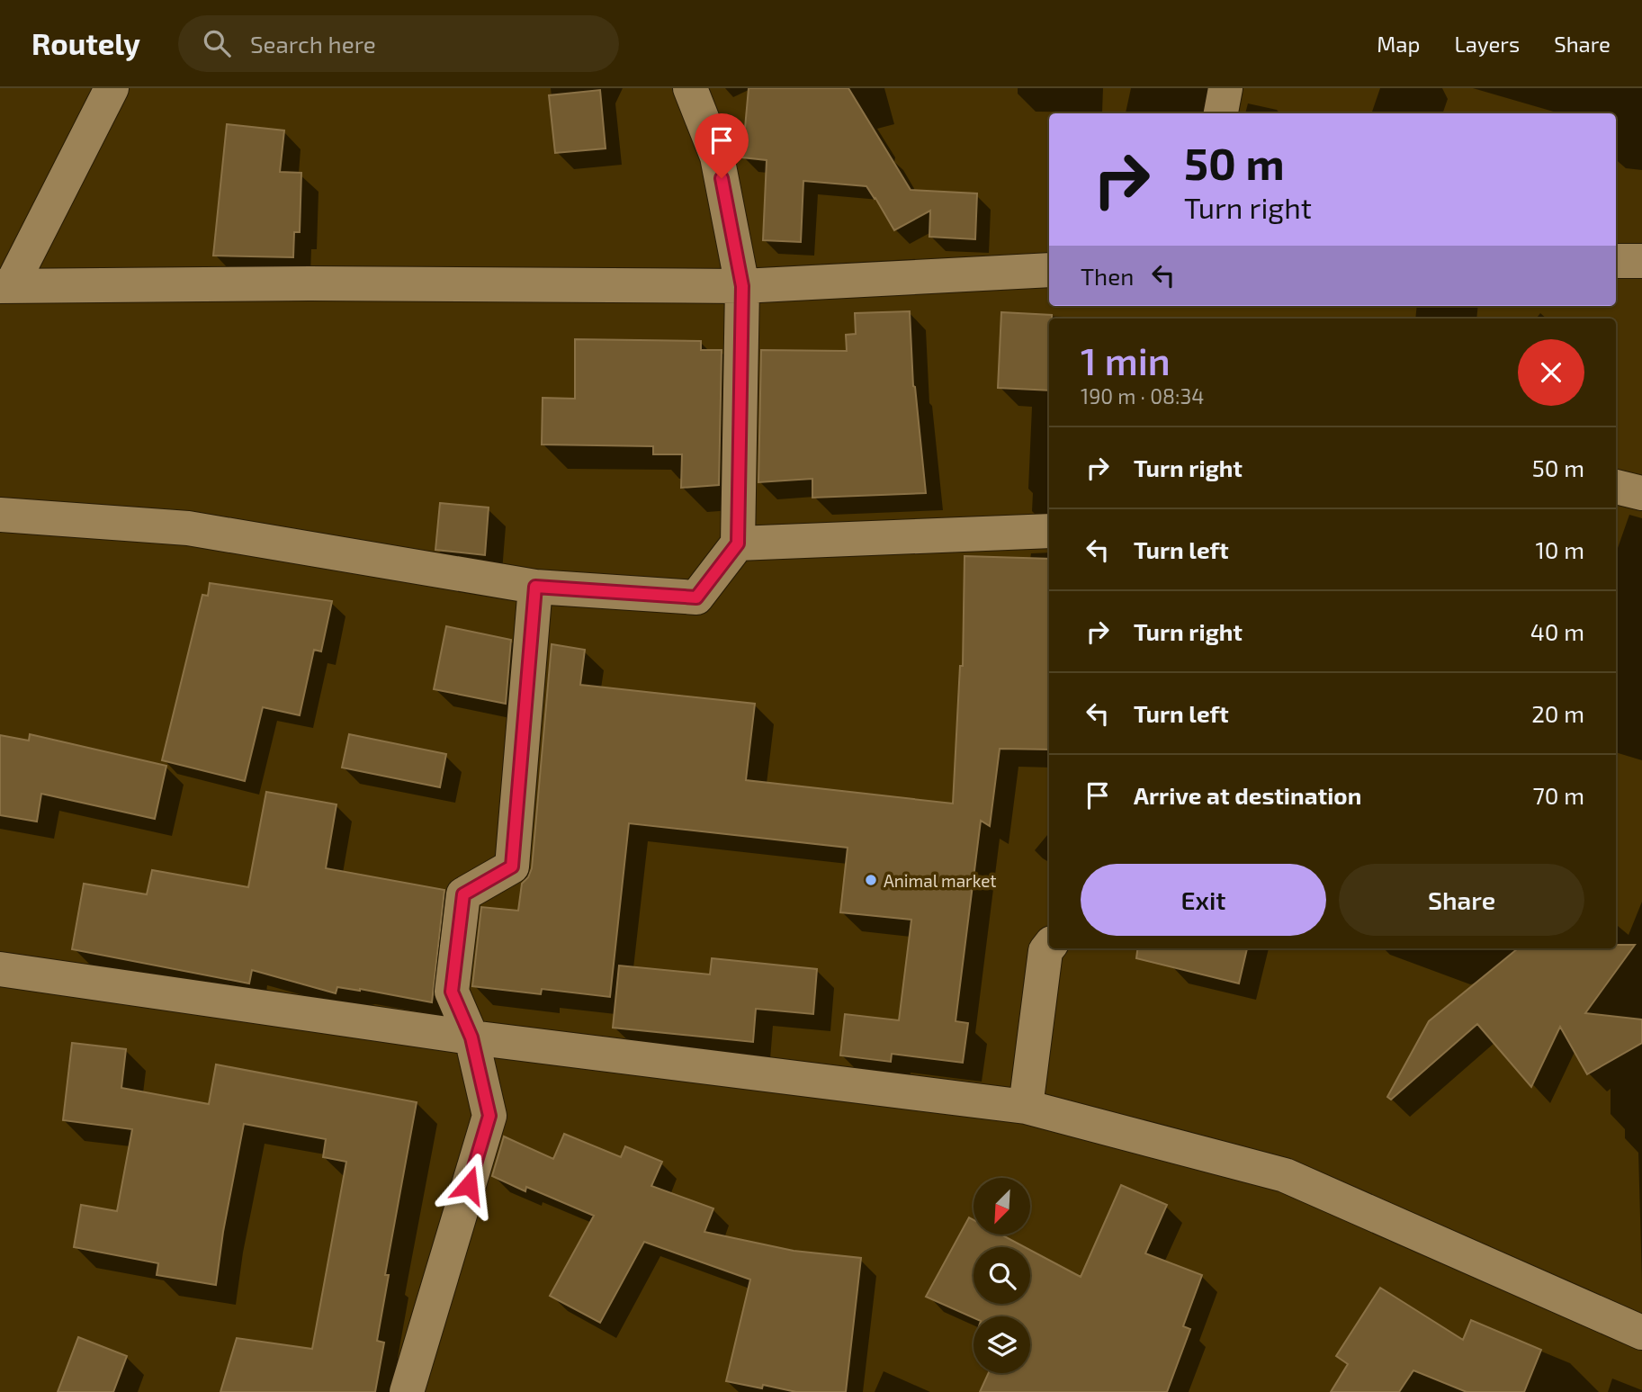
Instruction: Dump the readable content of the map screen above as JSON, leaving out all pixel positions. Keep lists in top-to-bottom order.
{
  "places": ["Animal market"],
  "north": "bottom left",
  "page": {
    "header": "Routely",
    "search": "Search here",
    "nav": ["Map", "Layers", "Share"],
    "turn": ["50 m", "Turn right"],
    "then": "Then",
    "heading": ["1 min", "190 m · 08:34"],
    "list": [
      {
        "name": "Turn right",
        "value": "50 m"
      },
      {
        "name": "Turn left",
        "value": "10 m"
      },
      {
        "name": "Turn right",
        "value": "40 m"
      },
      {
        "name": "Turn left",
        "value": "20 m"
      },
      {
        "name": "Arrive at destination",
        "value": "70 m"
      }
    ],
    "buttons": ["Exit", "Share"]
  }
}
